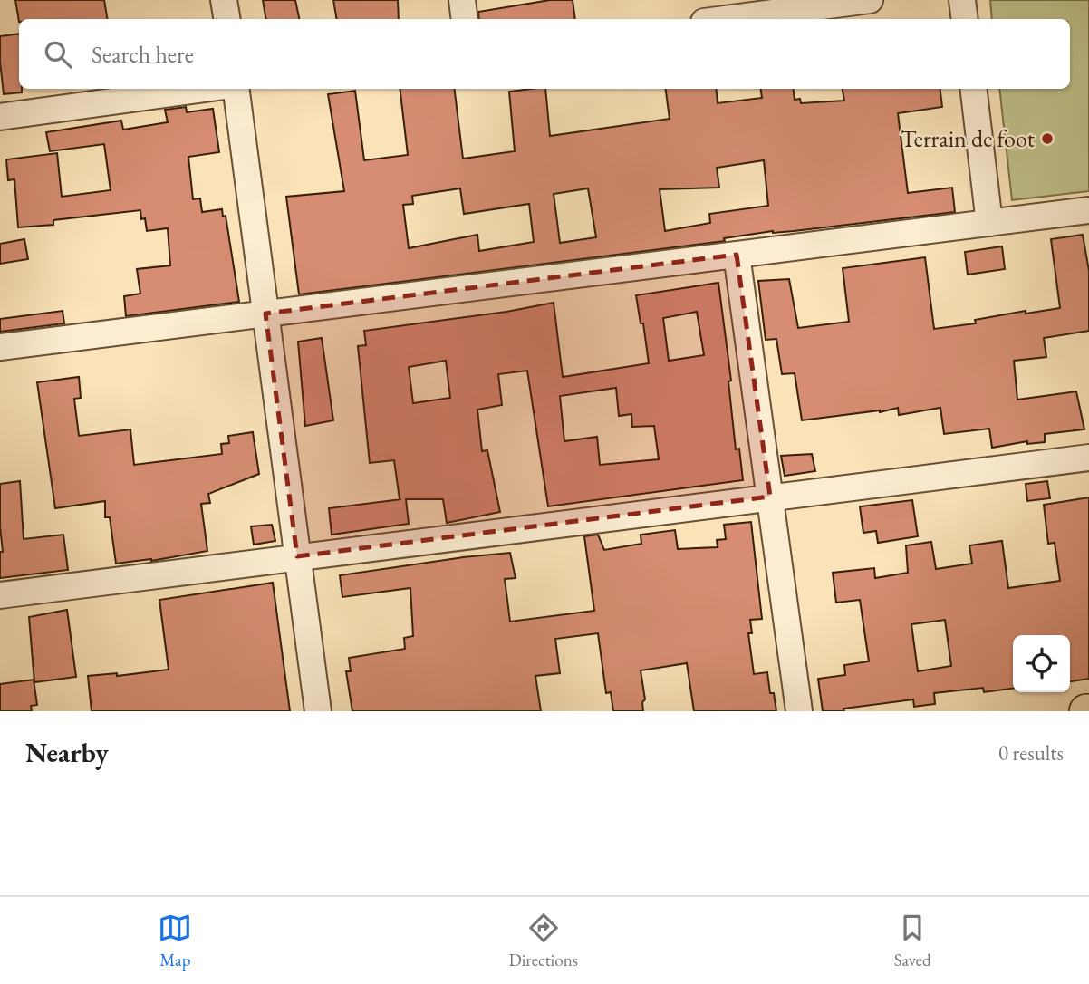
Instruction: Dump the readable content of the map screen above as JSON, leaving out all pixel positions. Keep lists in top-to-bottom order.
{
  "places": ["Terrain de foot"],
  "page": {
    "search": "Search here",
    "heading": ["Nearby", "0 results"],
    "nav": ["Map", "Directions", "Saved"]
  }
}
